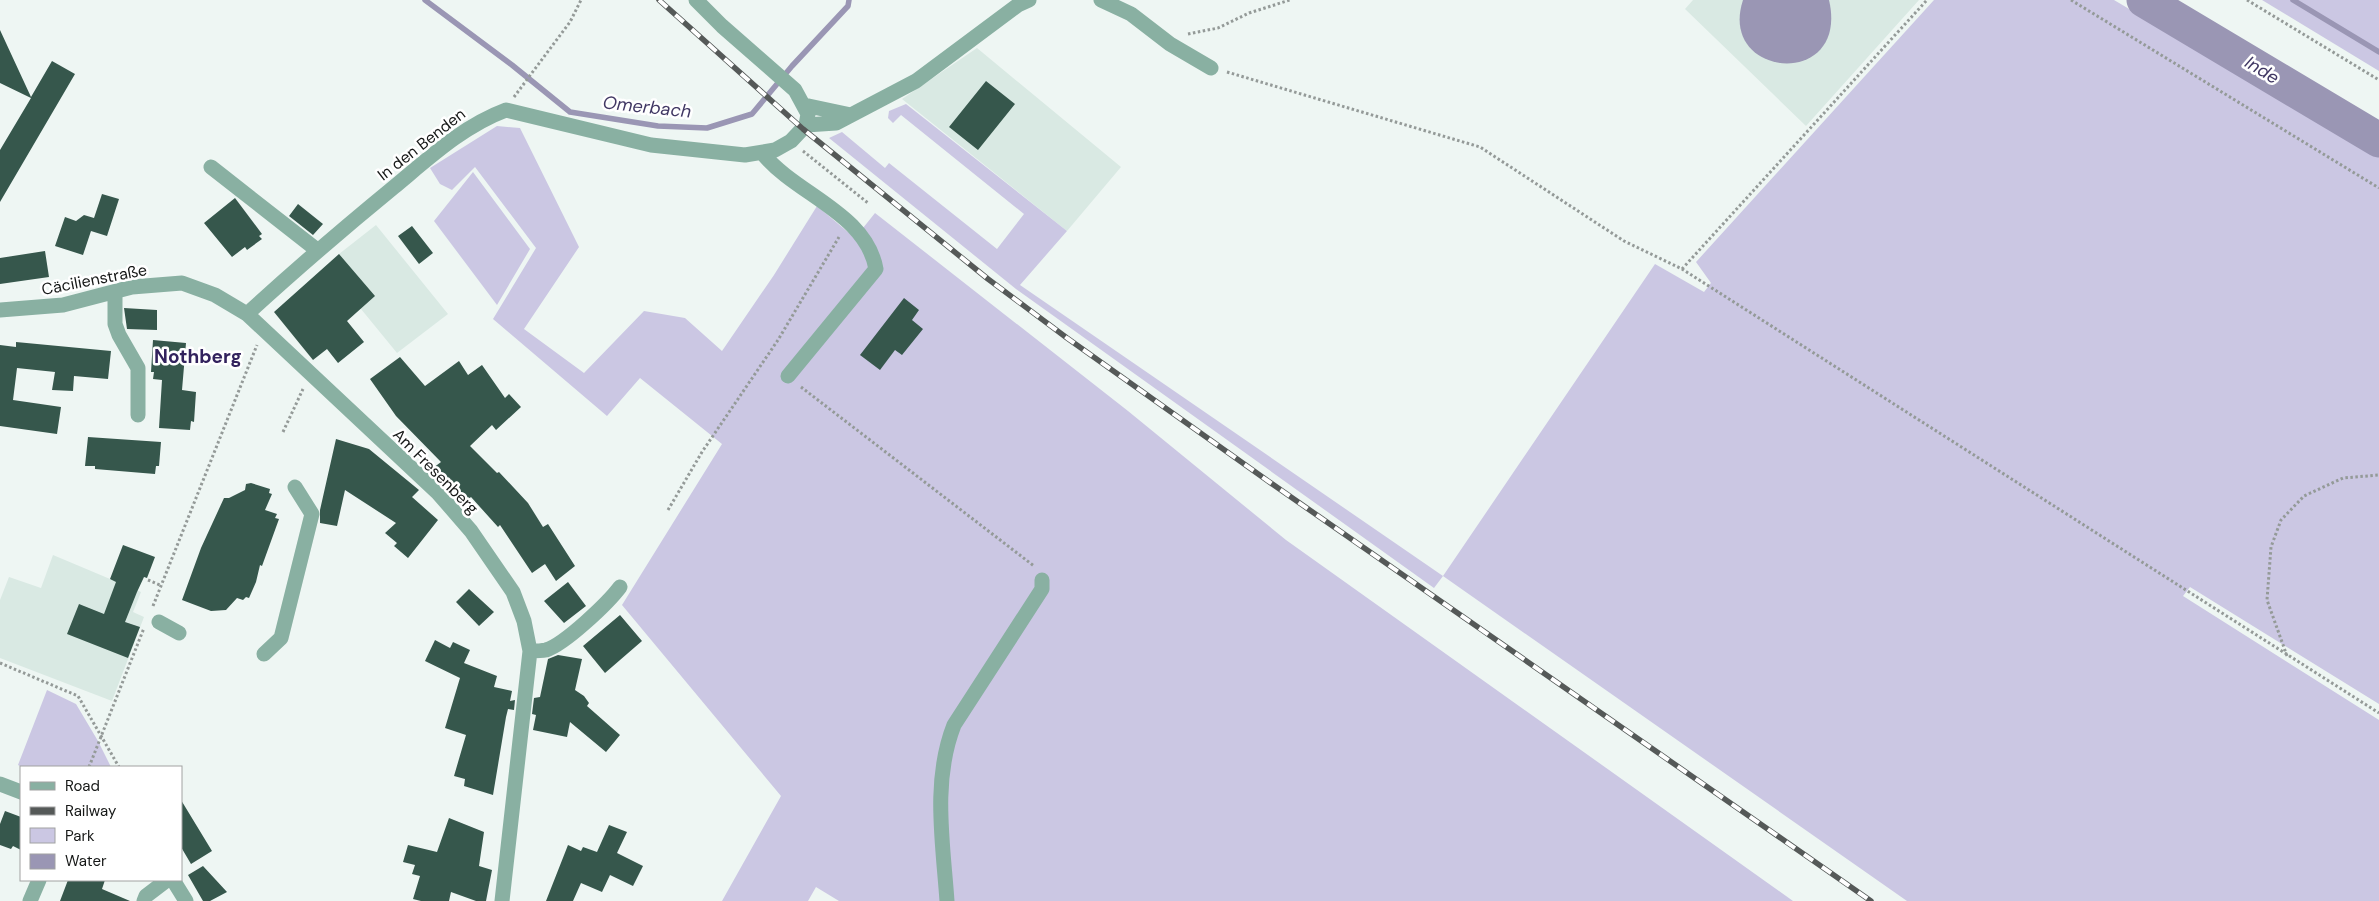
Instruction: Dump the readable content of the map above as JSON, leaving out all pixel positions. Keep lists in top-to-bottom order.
{
  "streets": {
    "street": ["In den Benden", "Cäcilienstraße", "Am Fresenberg"]
  },
  "crossings": [
    ["In den Benden", "Cäcilienstraße"],
    ["In den Benden", "Am Fresenberg"],
    ["Cäcilienstraße", "Am Fresenberg"]
  ],
  "districts": ["Nothberg"],
  "water": ["Inde", "Omerbach"],
  "legend": [
    "Road",
    "Railway",
    "Park",
    "Water"
  ]
}
